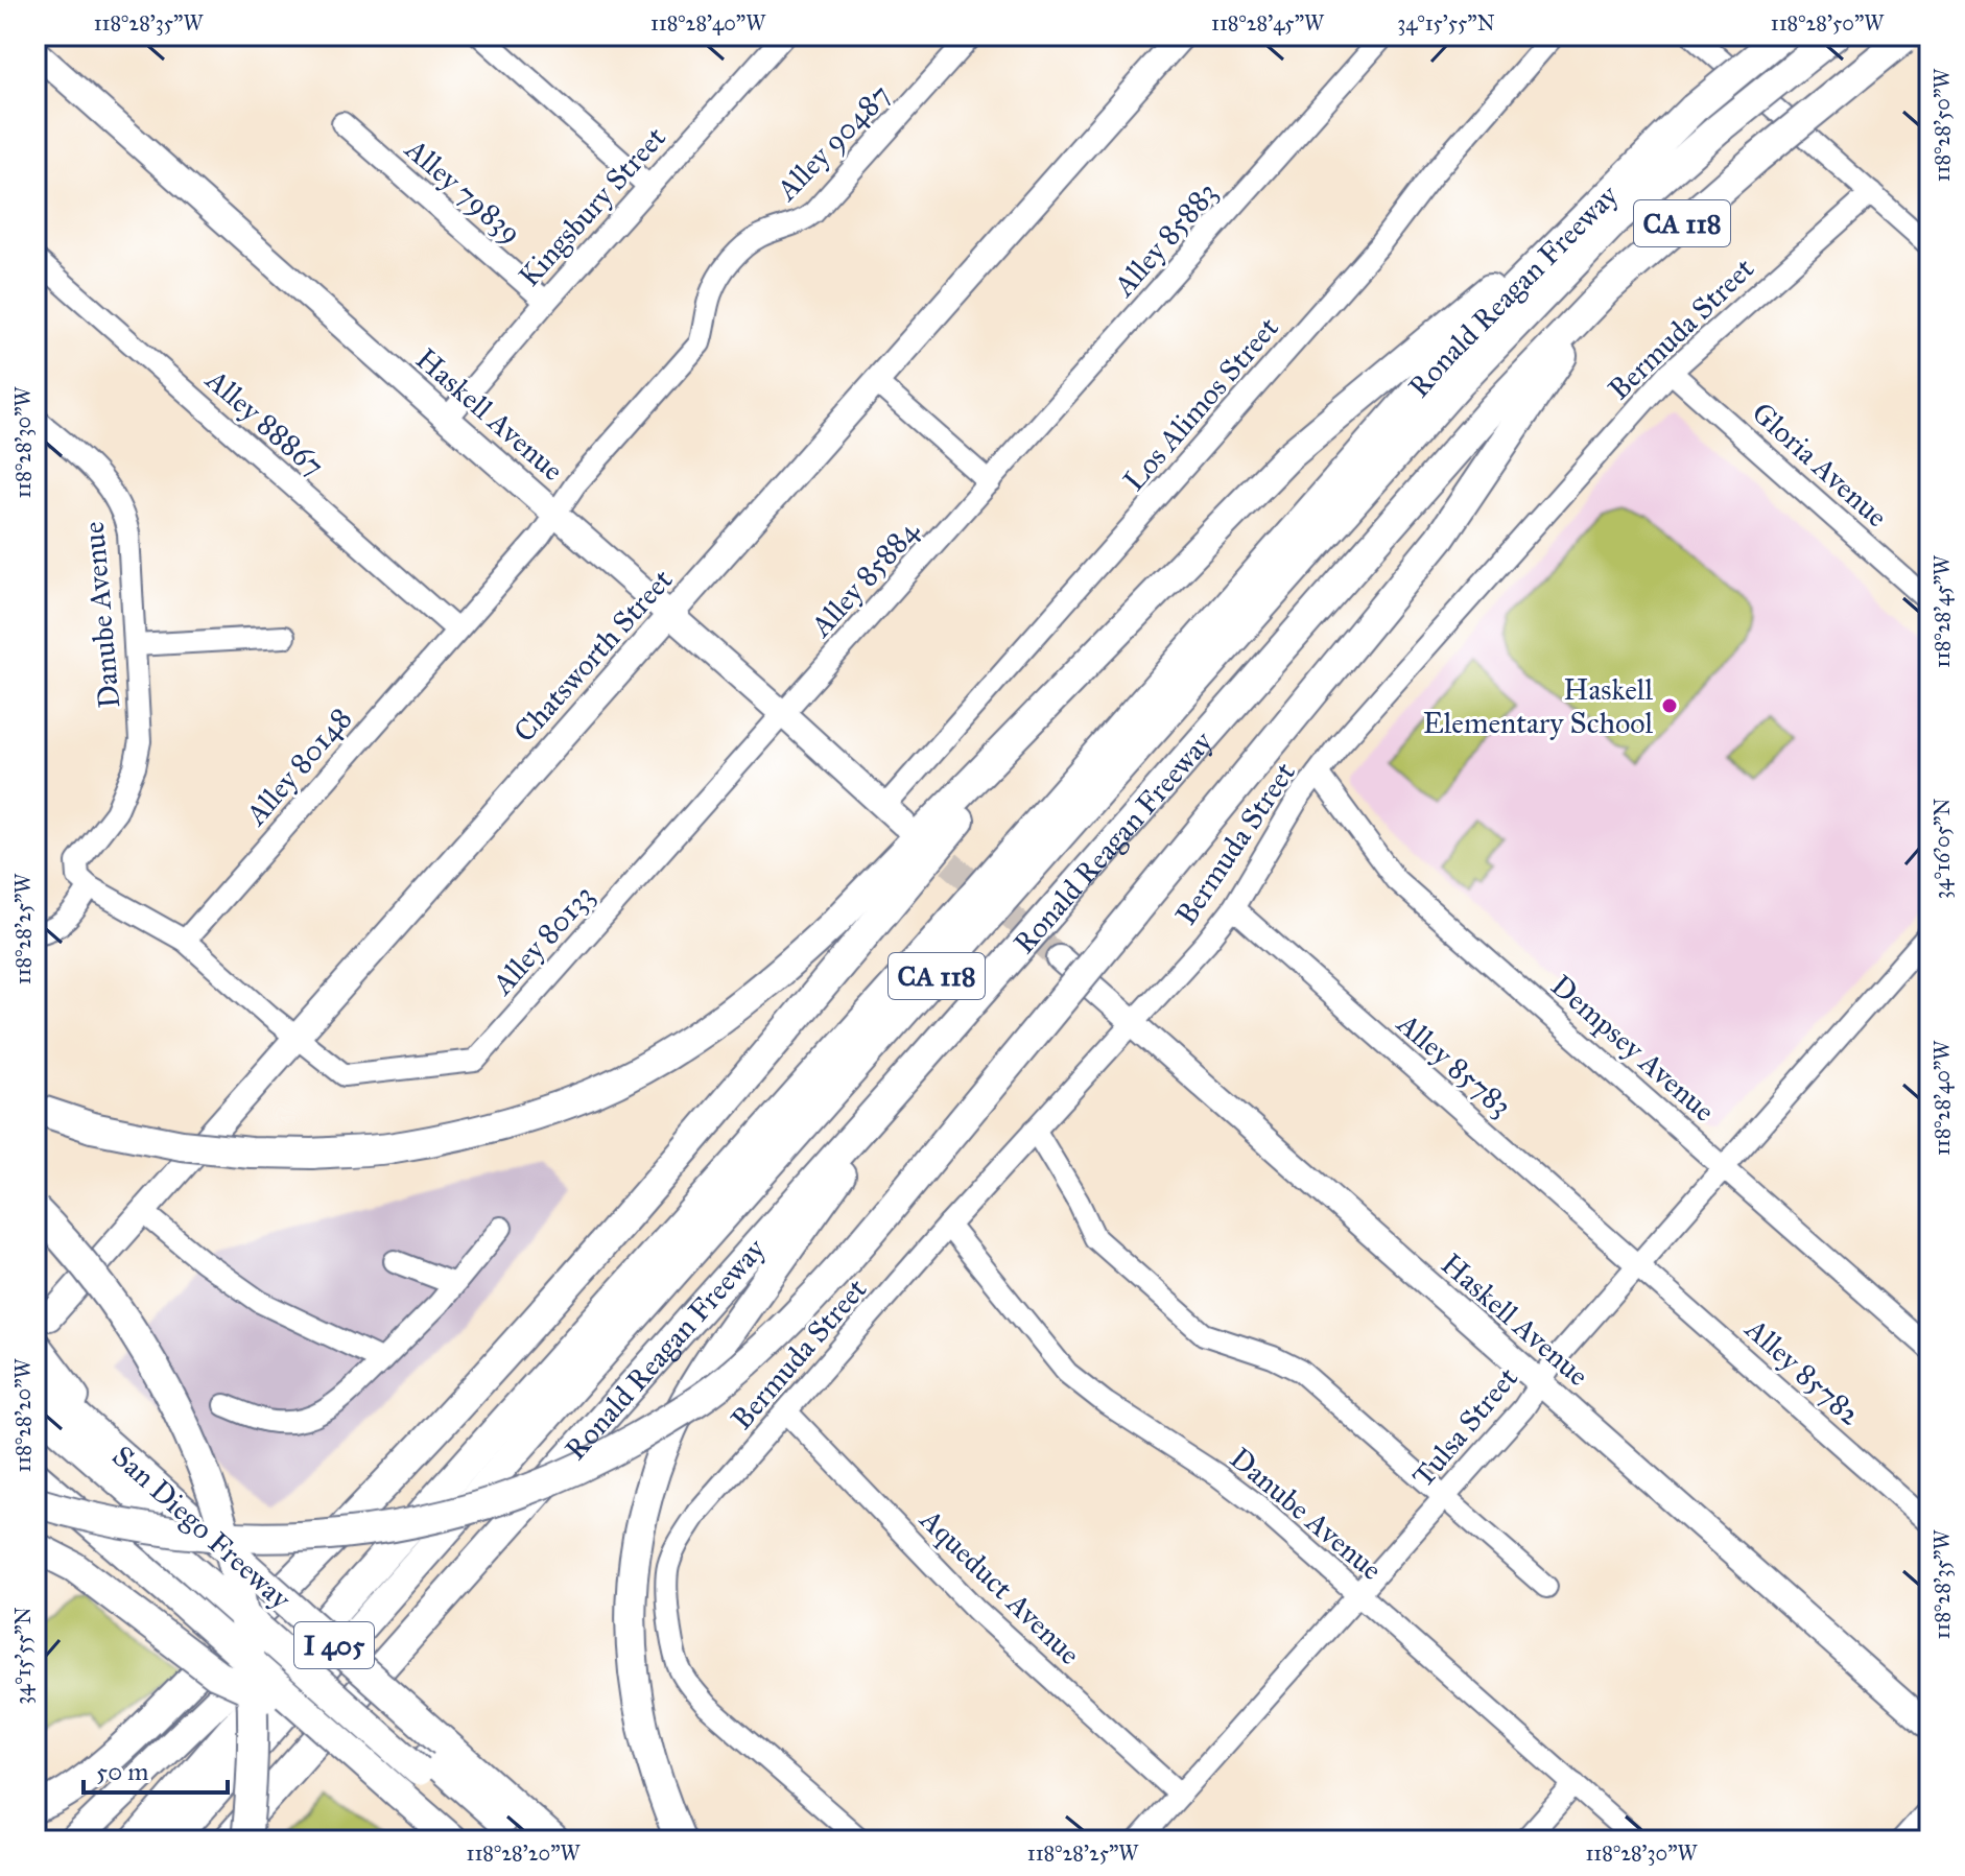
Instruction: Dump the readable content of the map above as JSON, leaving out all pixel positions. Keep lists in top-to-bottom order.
{
  "streets": {
    "highway": [
      "CA 118",
      "Ronald Reagan Freeway",
      "San Diego Freeway",
      "I 405"
    ],
    "main road": ["Haskell Avenue", "Chatsworth Street"],
    "street": [
      "Alley 90487",
      "Alley 79839",
      "Kingsbury Street",
      "Alley 85883",
      "Bermuda Street",
      "Los Alimos Street",
      "Alley 88867",
      "Gloria Avenue",
      "Alley 85884",
      "Danube Avenue",
      "Alley 80148",
      "Alley 80133",
      "Dempsey Avenue",
      "Alley 85783",
      "Alley 85782",
      "Tulsa Street",
      "Aqueduct Avenue"
    ]
  },
  "crossings": [
    ["Alley 90487", "Haskell Avenue"],
    ["Alley 90487", "Alley 88867"],
    ["Alley 90487", "Alley 80148"],
    ["Alley 79839", "Kingsbury Street"],
    ["Kingsbury Street", "Haskell Avenue"],
    ["Alley 85883", "Alley 85884"],
    ["Bermuda Street", "Haskell Avenue"],
    ["Bermuda Street", "Gloria Avenue"],
    ["Bermuda Street", "Danube Avenue"],
    ["Bermuda Street", "Dempsey Avenue"],
    ["Bermuda Street", "Alley 85783"],
    ["Bermuda Street", "Aqueduct Avenue"],
    ["Los Alimos Street", "Haskell Avenue"],
    ["Haskell Avenue", "Alley 85884"],
    ["Haskell Avenue", "Chatsworth Street"],
    ["Haskell Avenue", "Alley 80133"],
    ["Haskell Avenue", "Tulsa Street"],
    ["Alley 88867", "Alley 80148"],
    ["Alley 85884", "Alley 80133"],
    ["Danube Avenue", "Tulsa Street"],
    ["Chatsworth Street", "Alley 80133"],
    ["Dempsey Avenue", "Tulsa Street"],
    ["Alley 85783", "Alley 85782"],
    ["Alley 85783", "Tulsa Street"],
    ["Alley 85782", "Tulsa Street"],
    ["Tulsa Street", "Aqueduct Avenue"]
  ],
  "places": ["Haskell Elementary School"],
  "scale_bar": "50 m",
  "coordinates": [
    "118°28'35\"W",
    "118°28'40\"W",
    "118°28'45\"W",
    "34°15'55\"N",
    "118°28'50\"W",
    "118°28'30\"W",
    "34°16'05\"N",
    "118°28'25\"W",
    "118°28'20\"W"
  ]
}
